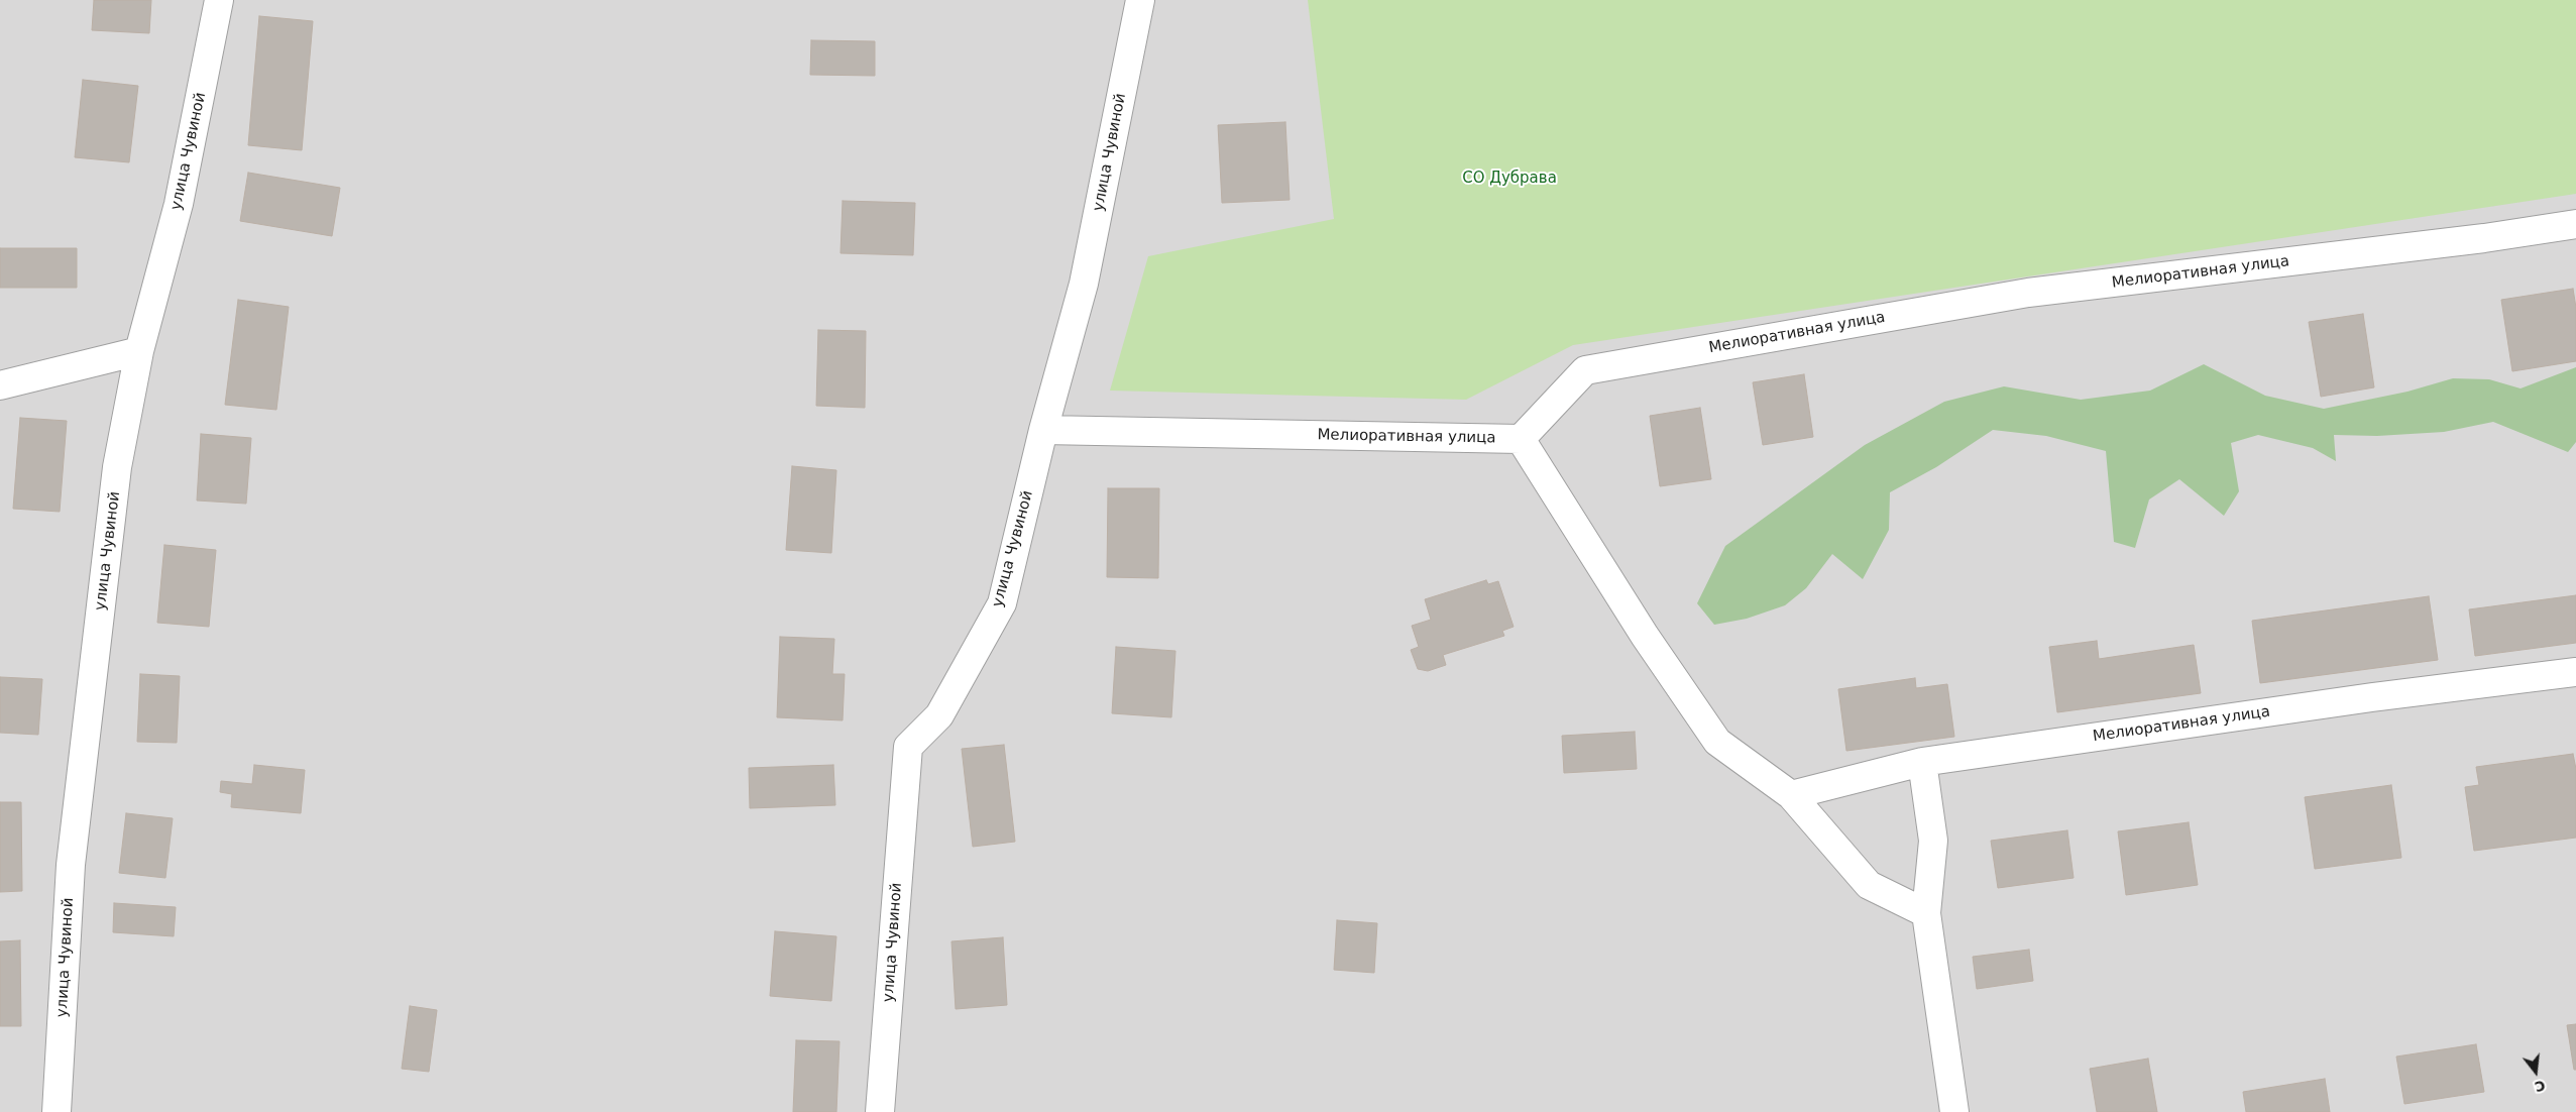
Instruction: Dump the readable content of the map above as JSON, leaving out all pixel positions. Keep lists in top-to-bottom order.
{
  "streets": {
    "street": ["улица Чувиной", "Мелиоративная улица"]
  },
  "crossings": [
    ["улица Чувиной", "Мелиоративная улица"]
  ],
  "parks": ["СО Дубрава"],
  "north": "bottom"
}
